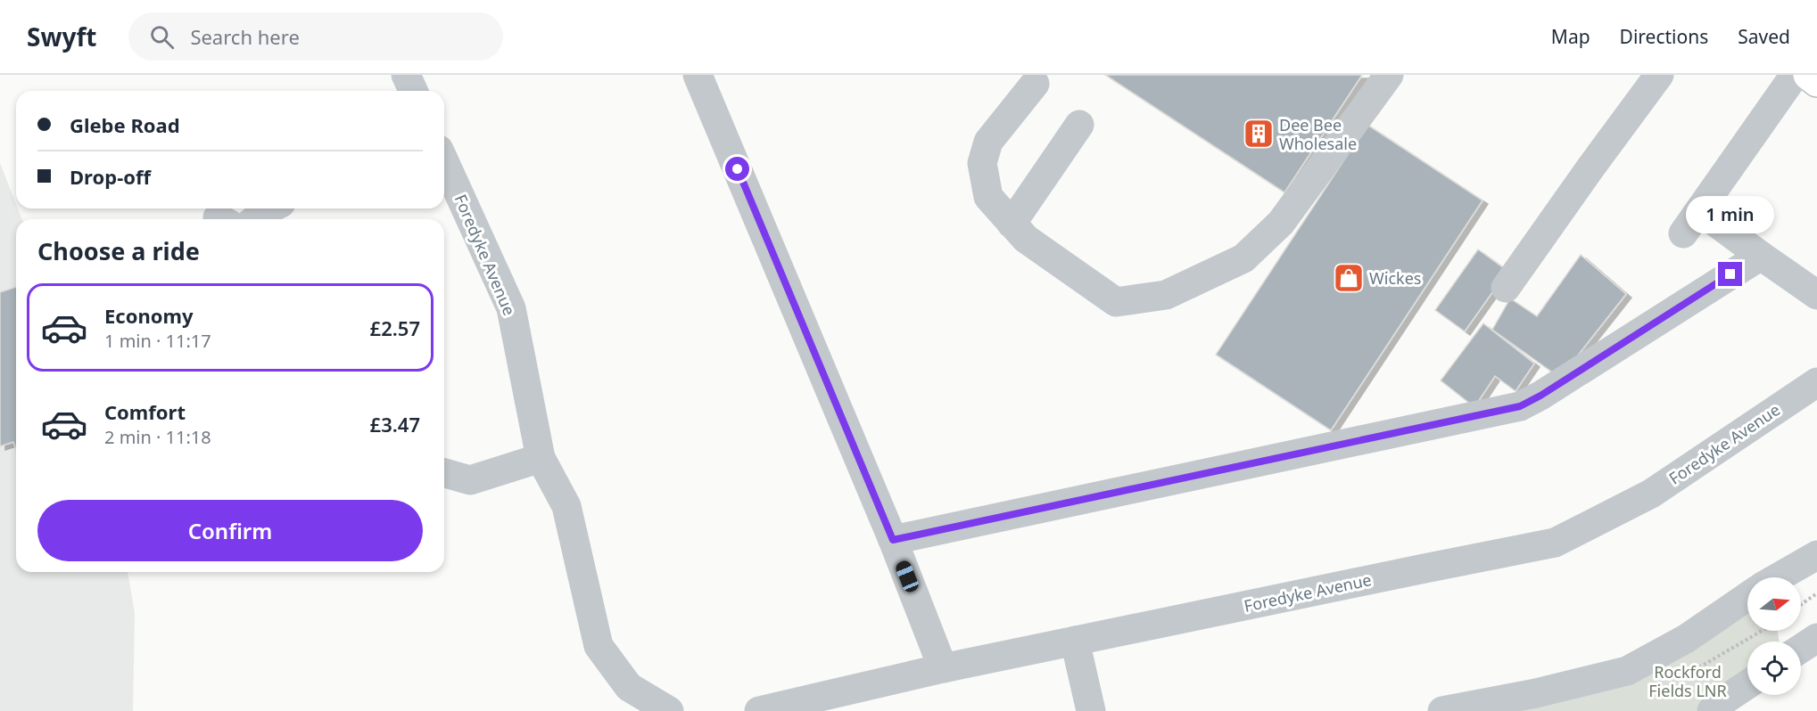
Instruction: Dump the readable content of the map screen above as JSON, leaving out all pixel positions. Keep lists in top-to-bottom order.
{
  "streets": {
    "street": ["Foredyke Avenue"]
  },
  "parks": ["Rockford Fields LNR"],
  "places": {
    "building": ["Dee Bee Wholesale"],
    "shop": ["Wickes"]
  },
  "north": "right",
  "page": {
    "header": "Swyft",
    "search": "Search here",
    "nav": ["Map", "Directions", "Saved"],
    "banner": ["Glebe Road", "Drop-off"],
    "bubble": "1 min",
    "heading": "Choose a ride",
    "list": [
      {
        "name": "Economy",
        "note": "1 min · 11:17",
        "value": "£2.57"
      },
      {
        "name": "Comfort",
        "note": "2 min · 11:18",
        "value": "£3.47"
      }
    ],
    "buttons": "Confirm"
  }
}
